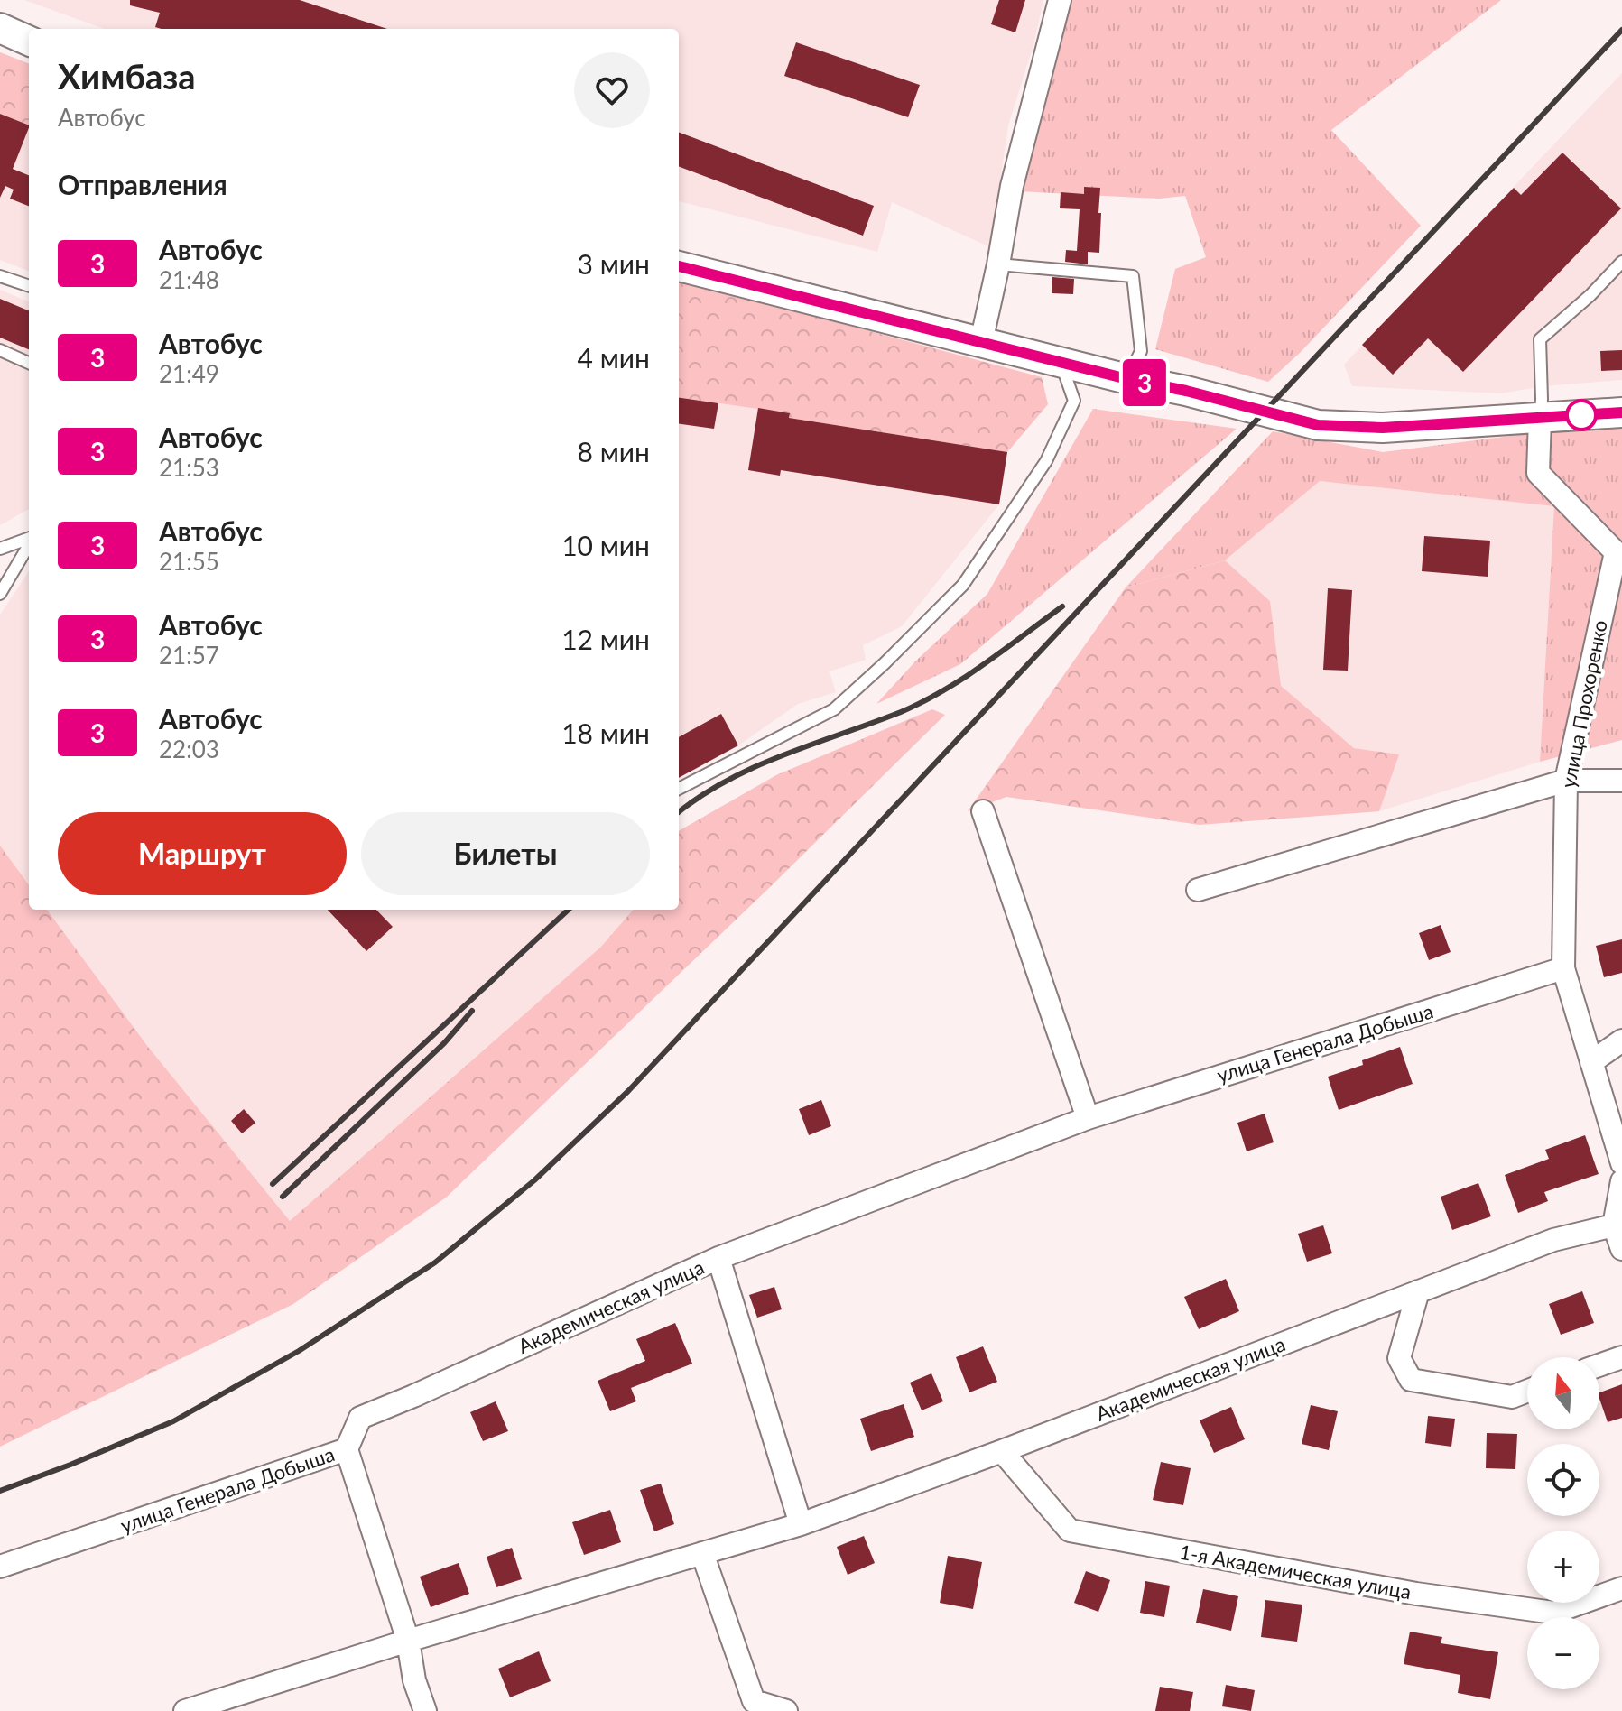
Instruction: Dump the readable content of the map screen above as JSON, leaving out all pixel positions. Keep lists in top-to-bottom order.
{
  "streets": {
    "street": [
      "улица Прохоренко",
      "улица Генерала Добыша",
      "Академическая улица",
      "1-я Академическая улица"
    ]
  },
  "crossings": [
    ["улица Прохоренко", "улица Генерала Добыша"],
    ["улица Генерала Добыша", "Академическая улица"],
    ["Академическая улица", "1-я Академическая улица"]
  ],
  "lines": ["bus line 3"],
  "north": "top",
  "page": {
    "on_map": "3",
    "heading": [
      ["Химбаза", "Автобус"],
      "Отправления"
    ],
    "list": [
      {
        "mark": "3",
        "name": "Автобус",
        "note": "21:48",
        "value": "3 мин"
      },
      {
        "mark": "3",
        "name": "Автобус",
        "note": "21:49",
        "value": "4 мин"
      },
      {
        "mark": "3",
        "name": "Автобус",
        "note": "21:53",
        "value": "8 мин"
      },
      {
        "mark": "3",
        "name": "Автобус",
        "note": "21:55",
        "value": "10 мин"
      },
      {
        "mark": "3",
        "name": "Автобус",
        "note": "21:57",
        "value": "12 мин"
      },
      {
        "mark": "3",
        "name": "Автобус",
        "note": "22:03",
        "value": "18 мин"
      }
    ],
    "buttons": ["Маршрут", "Билеты"],
    "map_buttons": ["+", "−"]
  }
}
